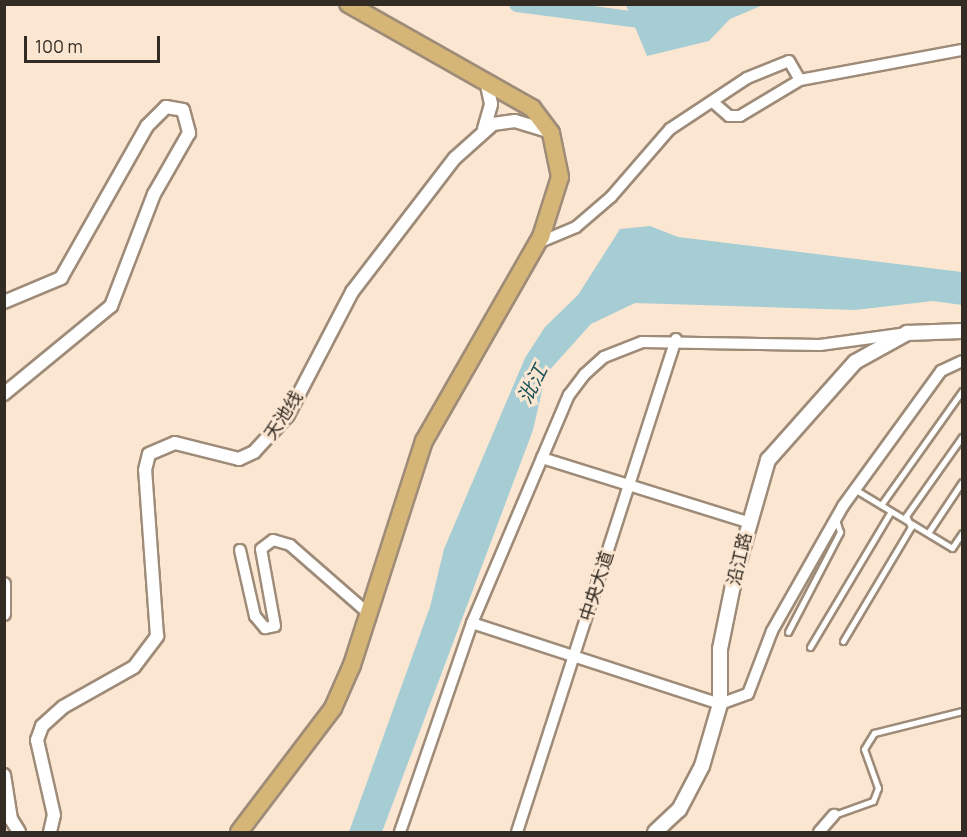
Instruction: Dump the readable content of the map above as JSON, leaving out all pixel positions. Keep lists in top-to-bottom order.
{
  "streets": {
    "main road": ["沿江路"],
    "street": ["天池线", "中央大道"]
  },
  "water": ["沘江"],
  "scale_bar": "100 m"
}
